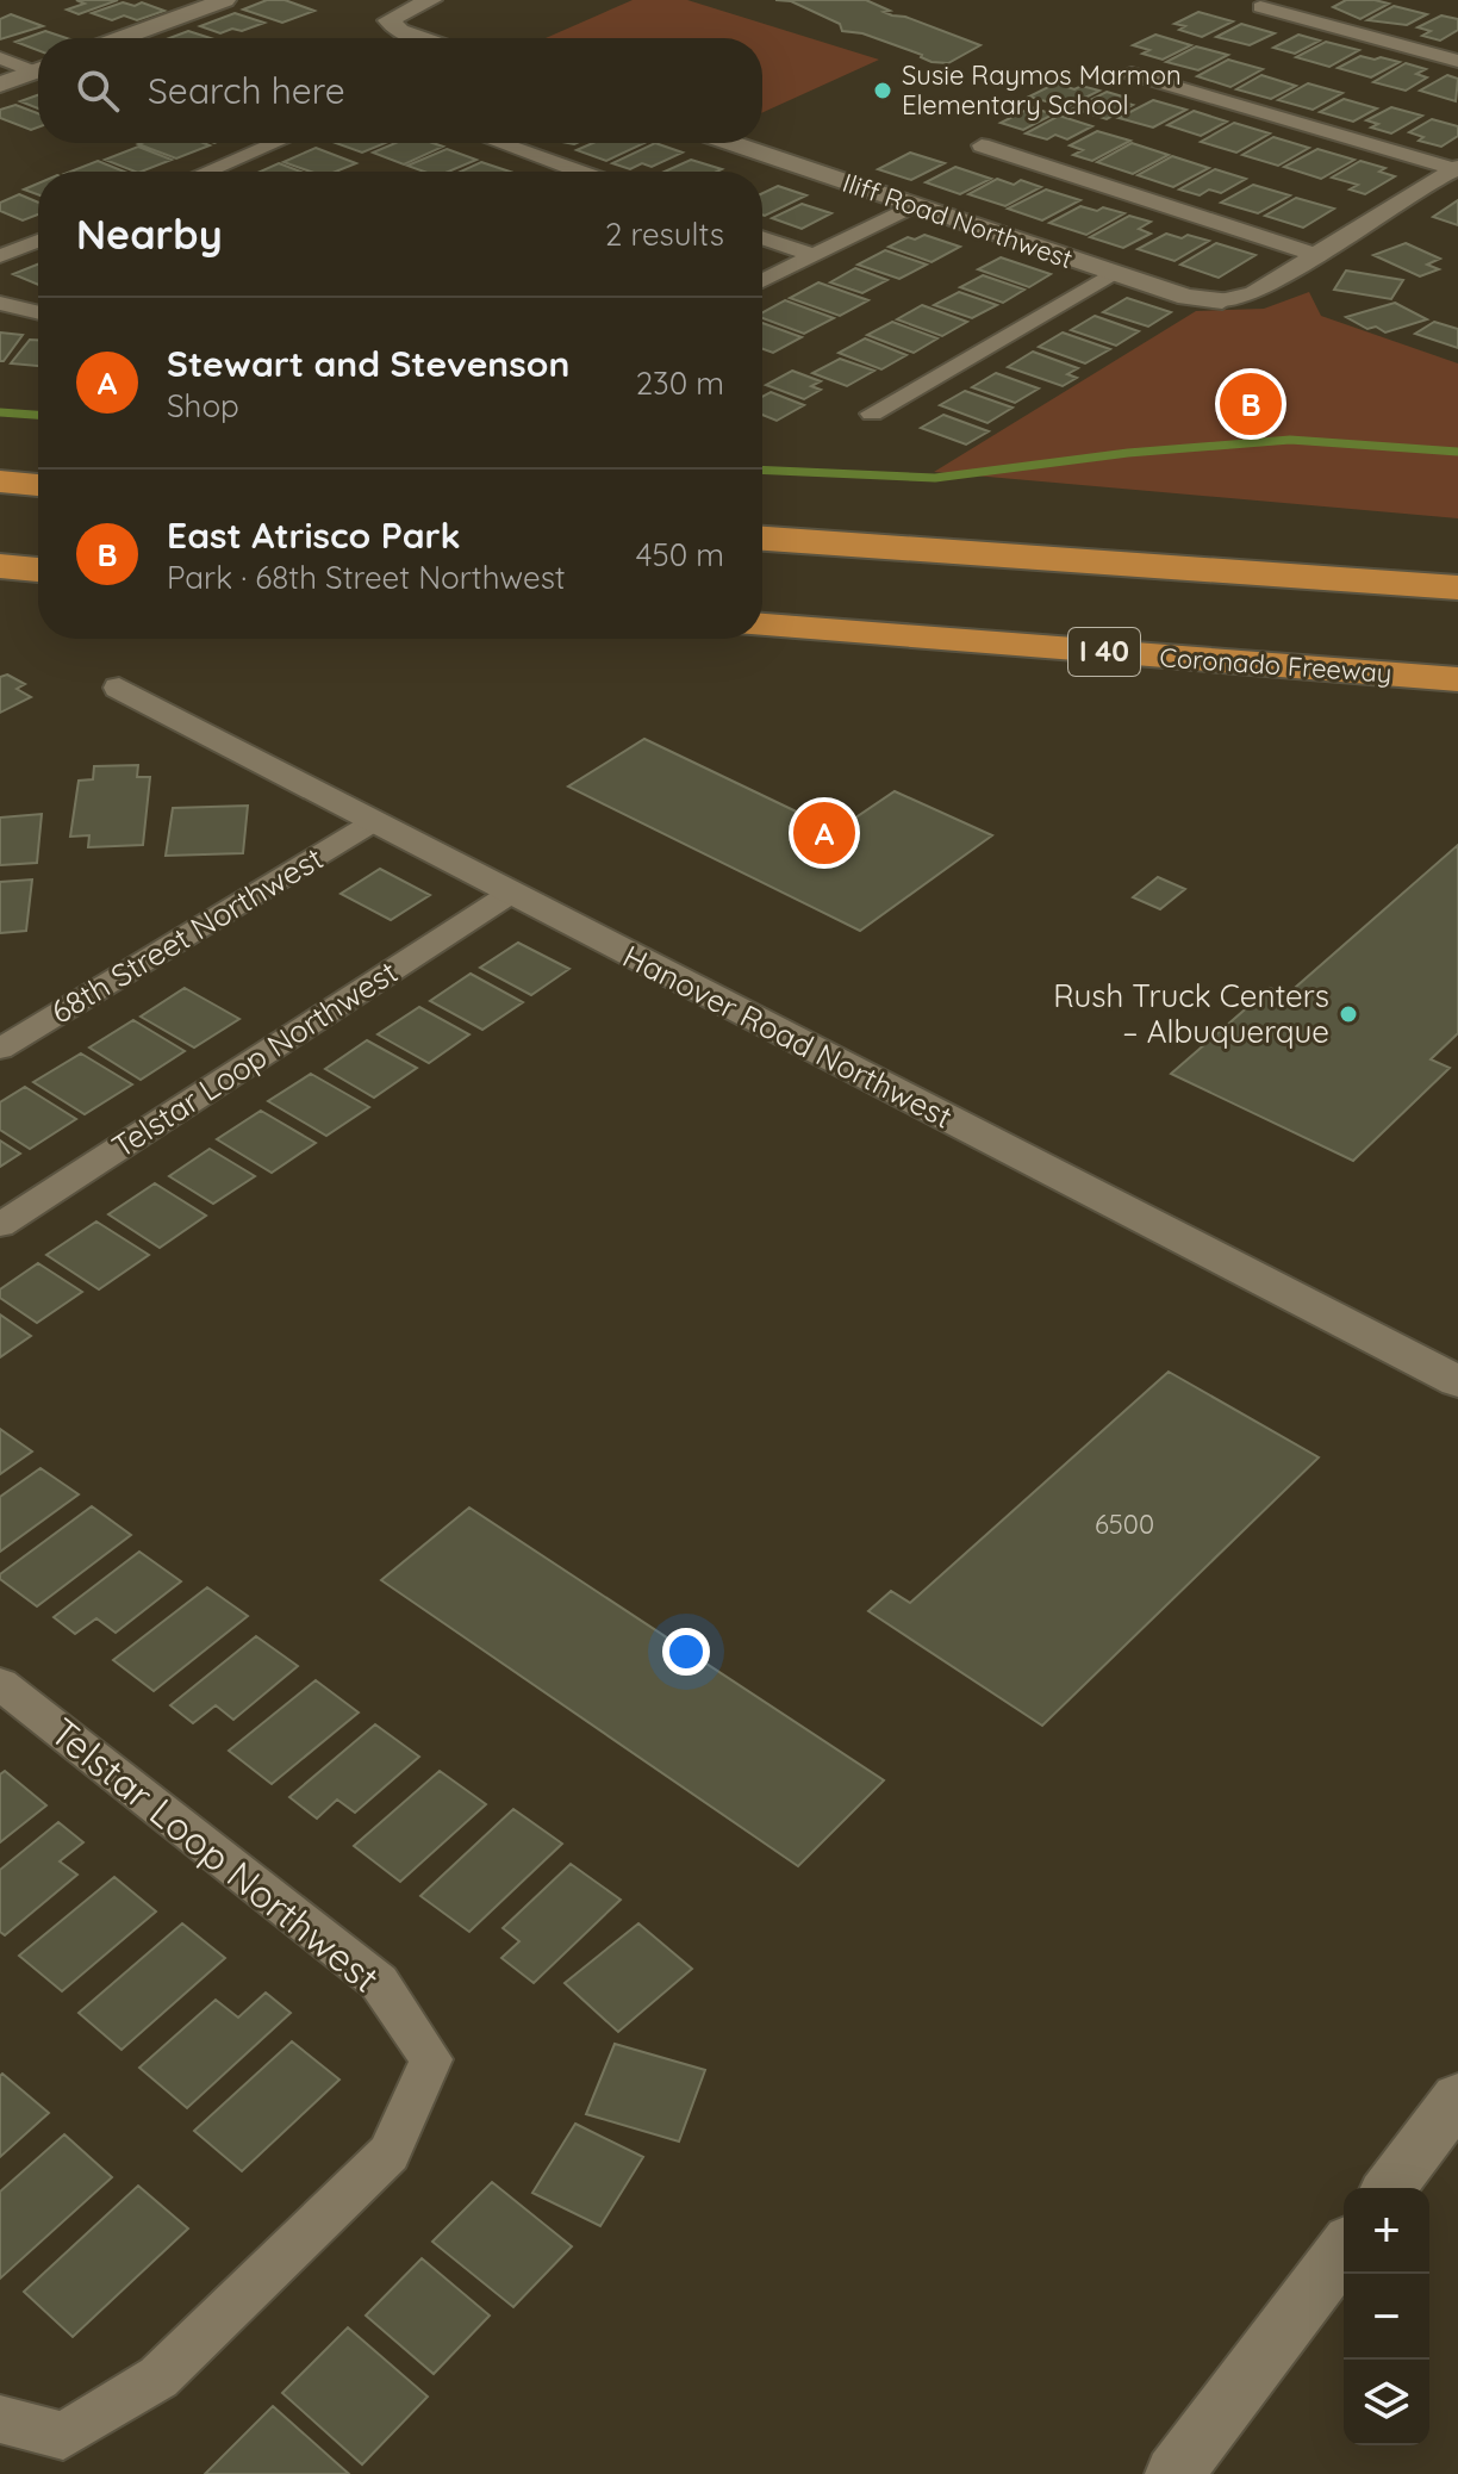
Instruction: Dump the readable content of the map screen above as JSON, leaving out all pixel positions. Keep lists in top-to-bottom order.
{
  "streets": {
    "highway": ["I 40", "Coronado Freeway"],
    "street": [
      "Iliff Road Northwest",
      "68th Street Northwest",
      "Hanover Road Northwest",
      "Telstar Loop Northwest"
    ]
  },
  "crossings": [
    ["68th Street Northwest", "Hanover Road Northwest"],
    ["Hanover Road Northwest", "Telstar Loop Northwest"]
  ],
  "places": ["Susie Raymos Marmon Elementary School", "Rush Truck Centers – Albuquerque"],
  "house_numbers": ["6500"],
  "page": {
    "search": "Search here",
    "heading": ["Nearby", "2 results"],
    "list": [
      {
        "mark": "A",
        "name": "Stewart and Stevenson",
        "note": "Shop",
        "value": "230 m"
      },
      {
        "mark": "B",
        "name": "East Atrisco Park",
        "note": "Park · 68th Street Northwest",
        "value": "450 m"
      }
    ],
    "pins": ["B", "A"],
    "map_buttons": ["+", "−"]
  }
}
